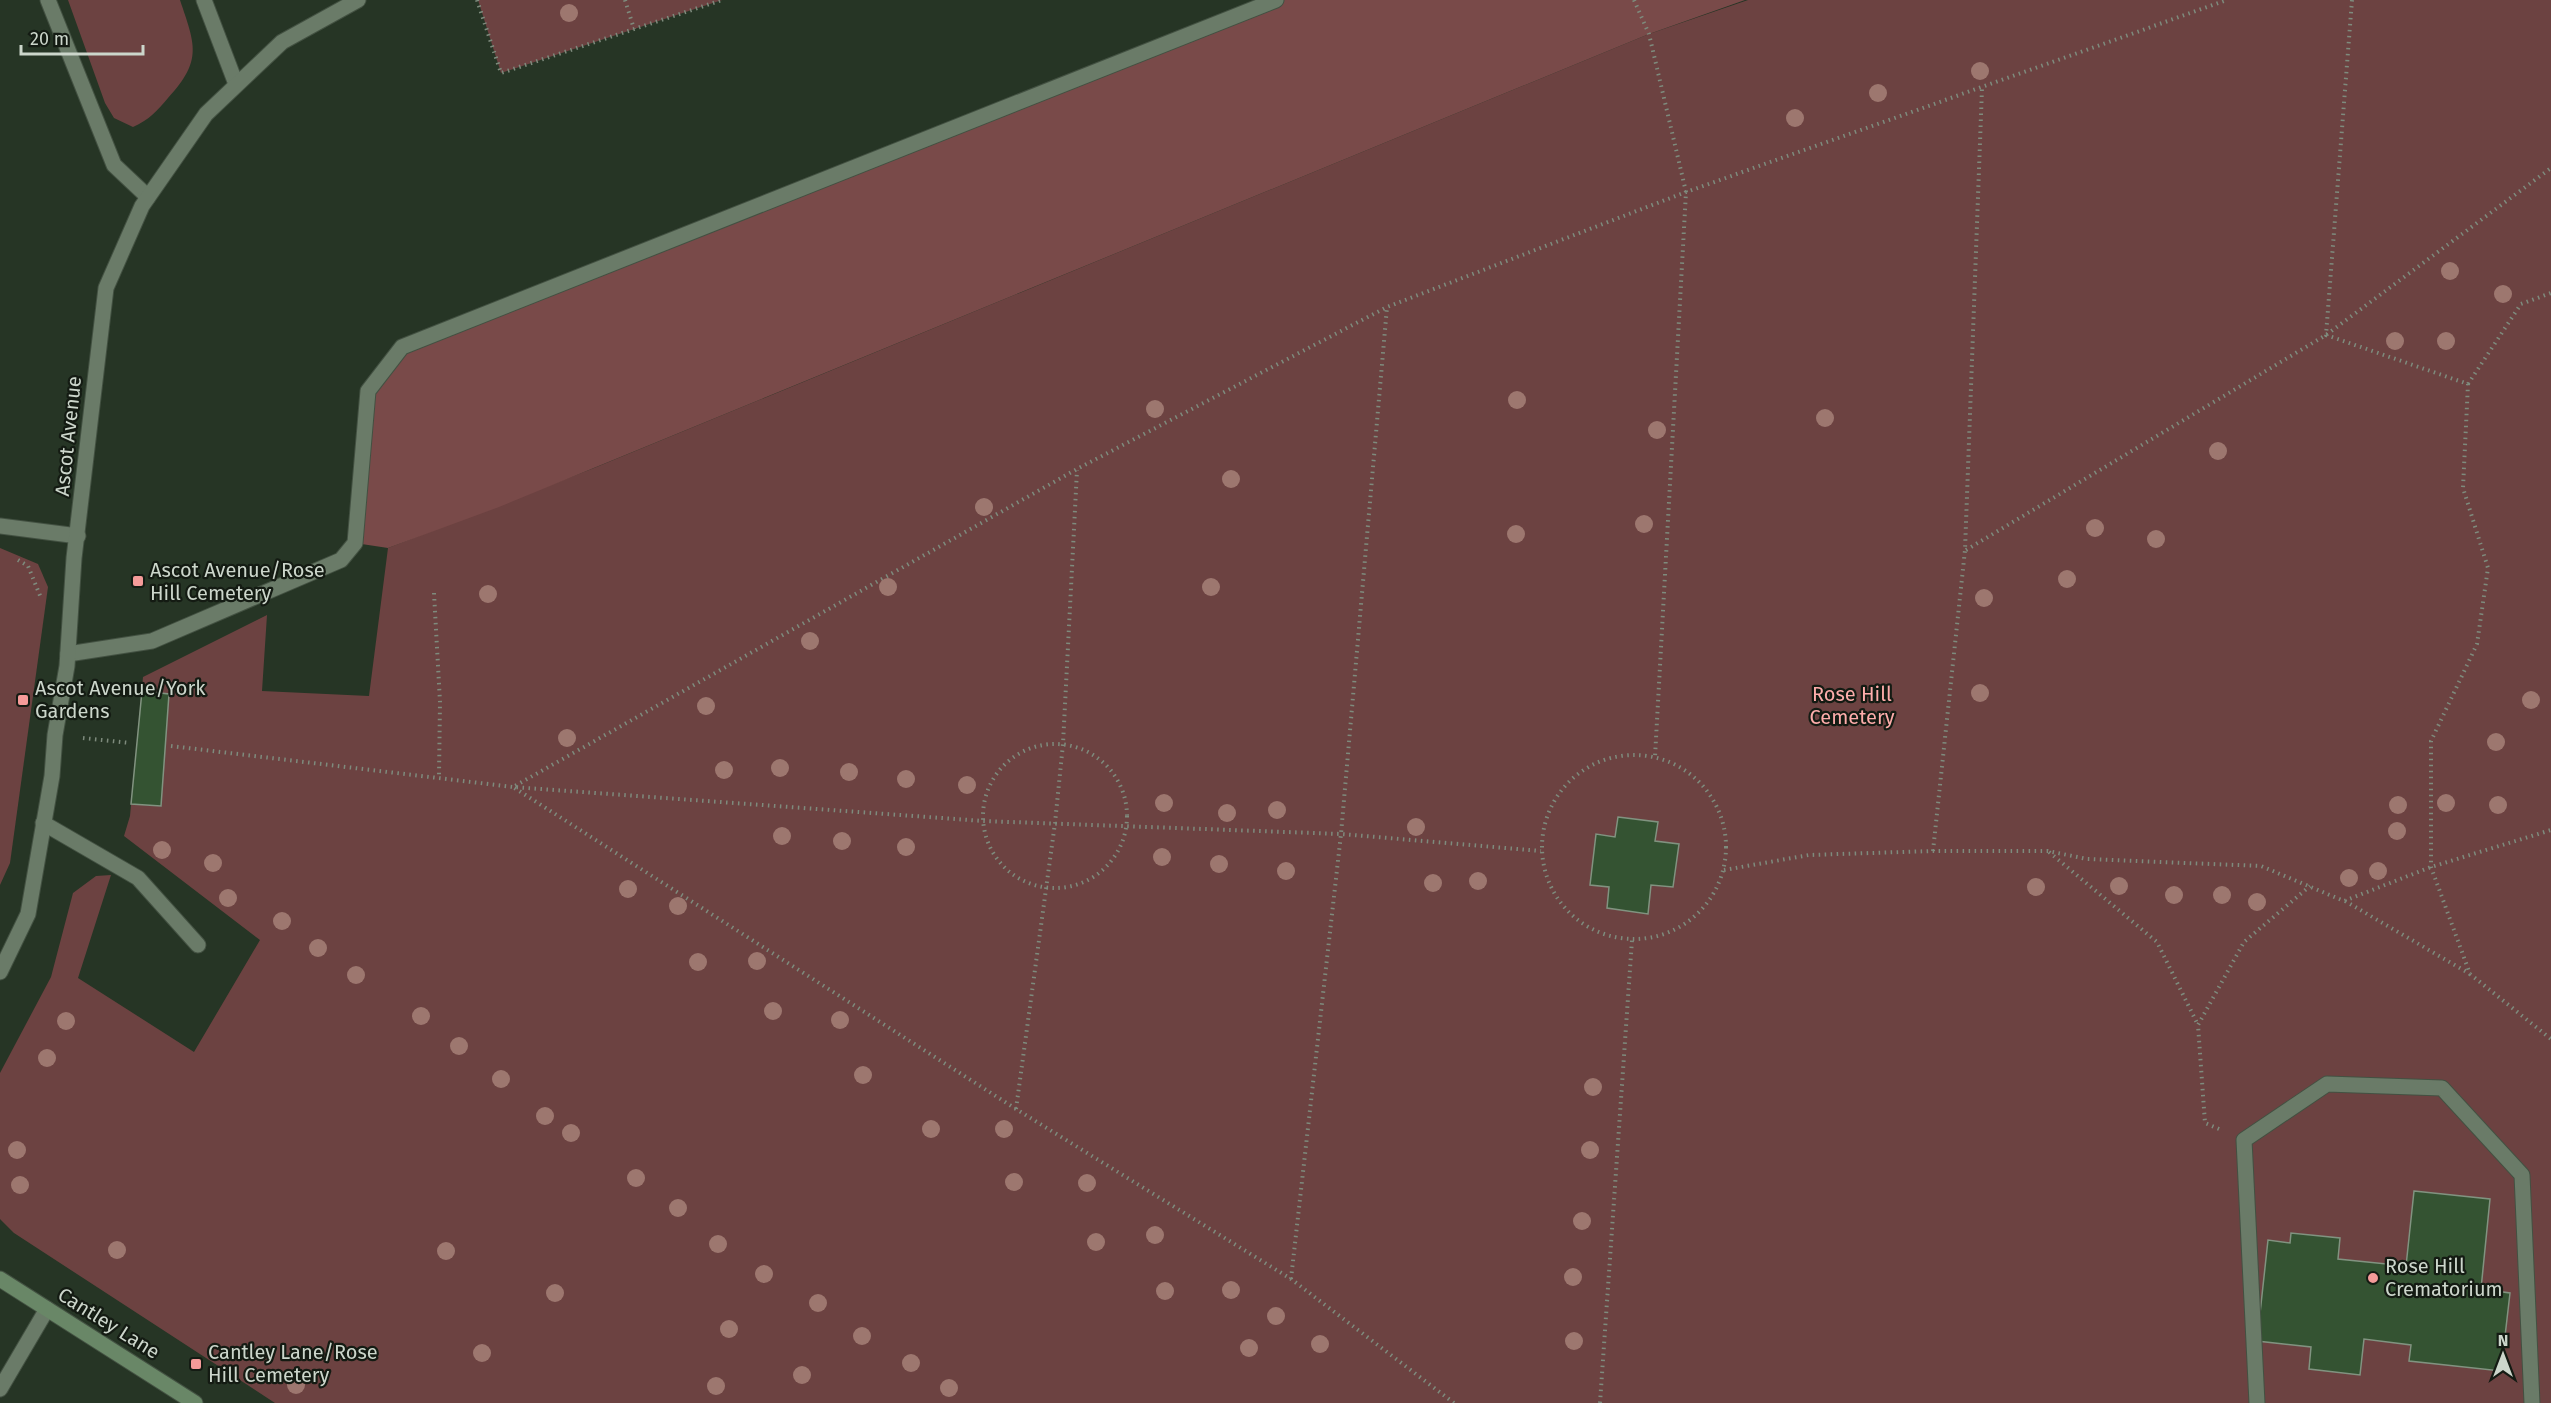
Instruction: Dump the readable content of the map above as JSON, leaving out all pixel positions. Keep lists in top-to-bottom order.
{
  "streets": {
    "main road": ["Cantley Lane"],
    "street": ["Ascot Avenue"]
  },
  "parks": ["Rose Hill Cemetery"],
  "places": {
    "transit": ["Ascot Avenue/Rose Hill Cemetery", "Ascot Avenue/York Gardens", "Cantley Lane/Rose Hill Cemetery"],
    "other": ["Rose Hill Crematorium"]
  },
  "scale_bar": "20 m",
  "north": "top"
}
